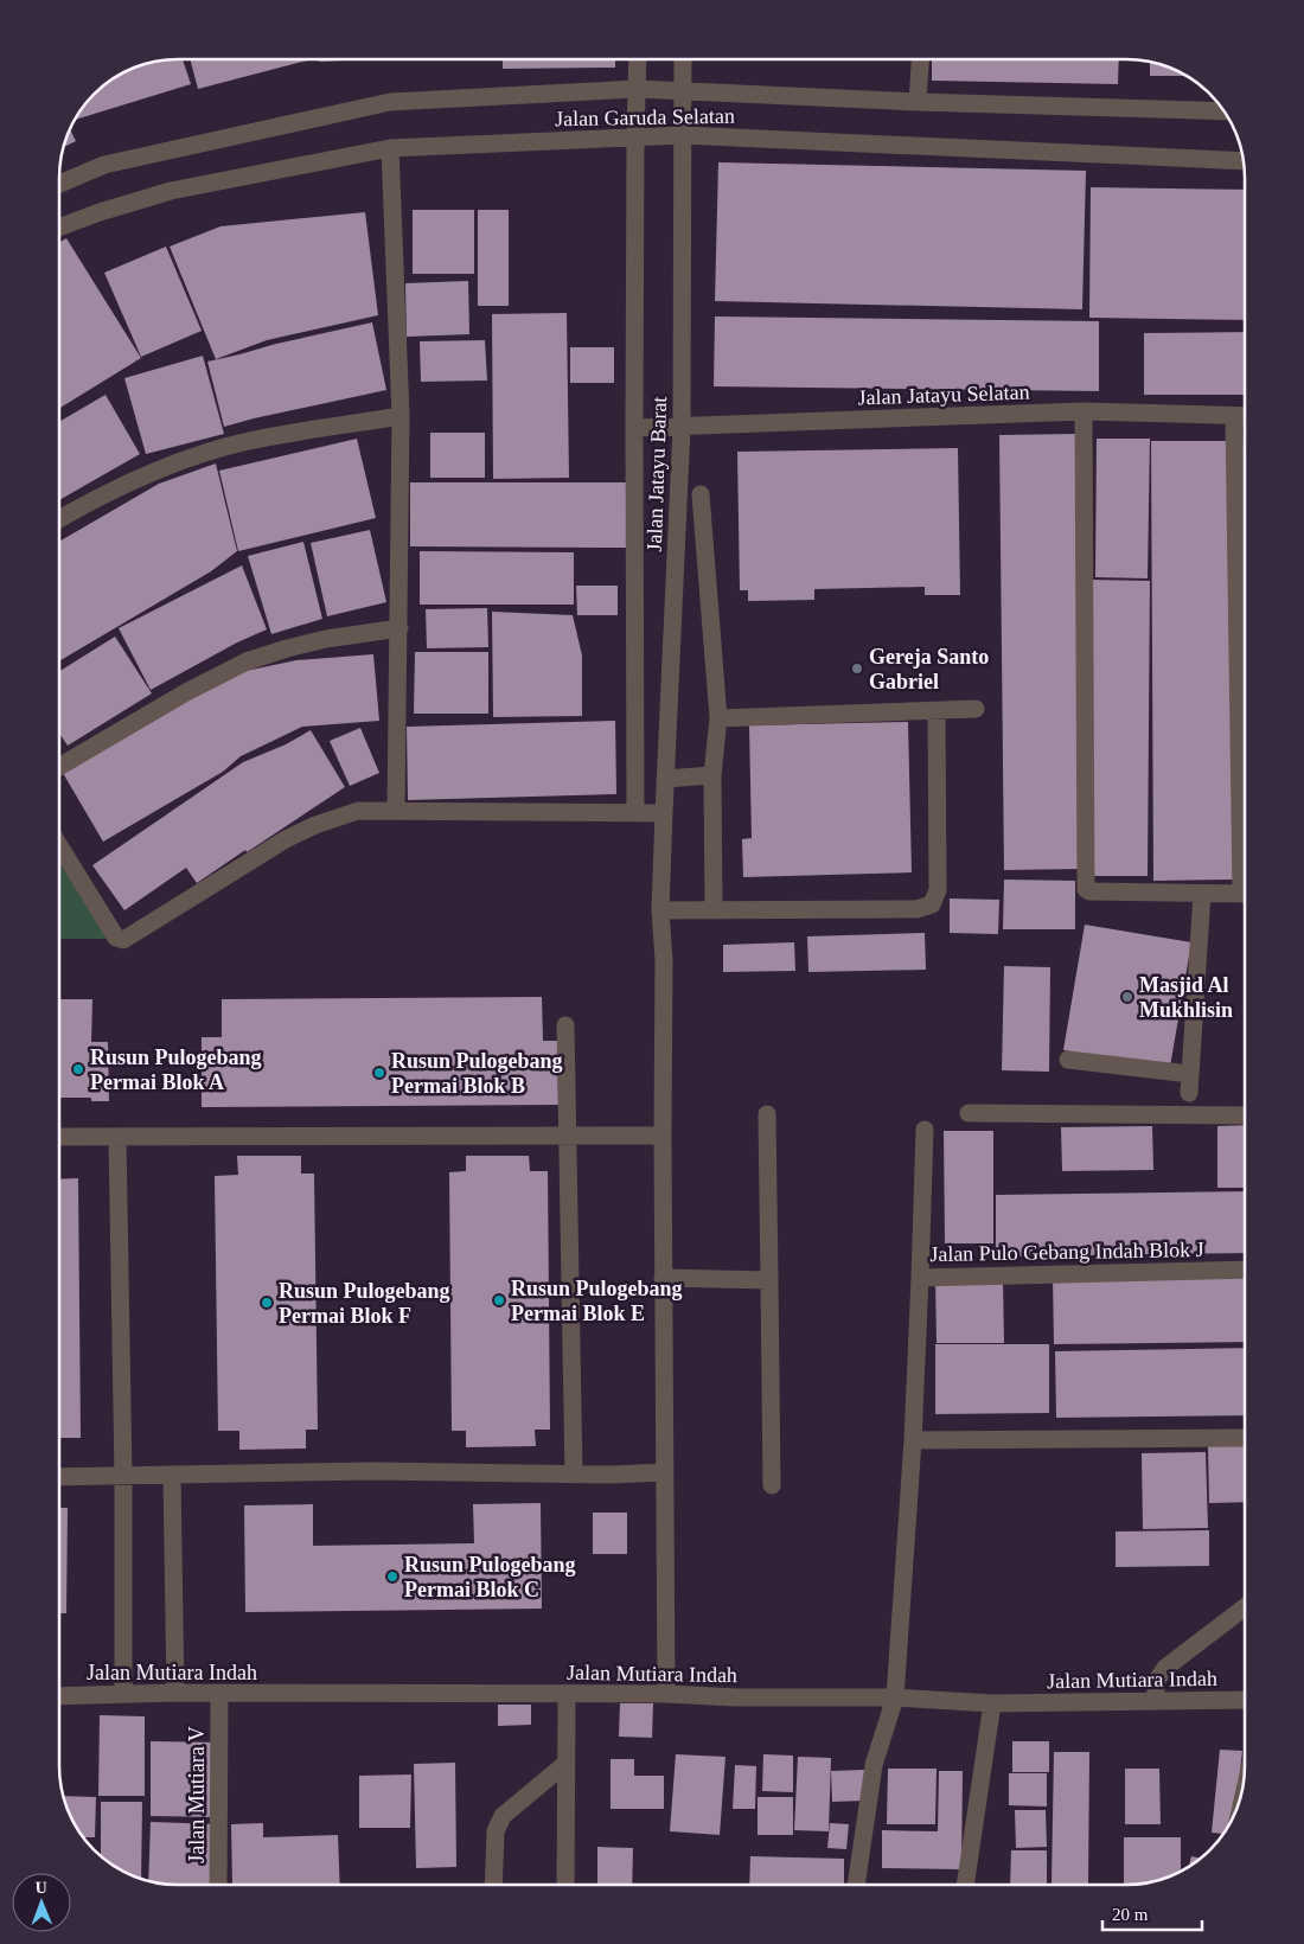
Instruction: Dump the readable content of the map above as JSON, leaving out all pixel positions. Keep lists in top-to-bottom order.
{
  "streets": {
    "street": [
      "Jalan Garuda Selatan",
      "Jalan Jatayu Selatan",
      "Jalan Jatayu Barat",
      "Jalan Pulo Gebang Indah Blok J",
      "Jalan Mutiara Indah",
      "Jalan Mutiara V"
    ]
  },
  "crossings": [
    ["Jalan Garuda Selatan", "Jalan Jatayu Barat"],
    ["Jalan Jatayu Selatan", "Jalan Jatayu Barat"],
    ["Jalan Jatayu Barat", "Jalan Mutiara Indah"],
    ["Jalan Mutiara Indah", "Jalan Mutiara V"]
  ],
  "places": [
    "Gereja Santo Gabriel",
    "Masjid Al Mukhlisin",
    "Rusun Pulogebang Permai Blok A",
    "Rusun Pulogebang Permai Blok B",
    "Rusun Pulogebang Permai Blok E",
    "Rusun Pulogebang Permai Blok F",
    "Rusun Pulogebang Permai Blok C"
  ],
  "scale_bar": "20 m",
  "north": "top"
}
